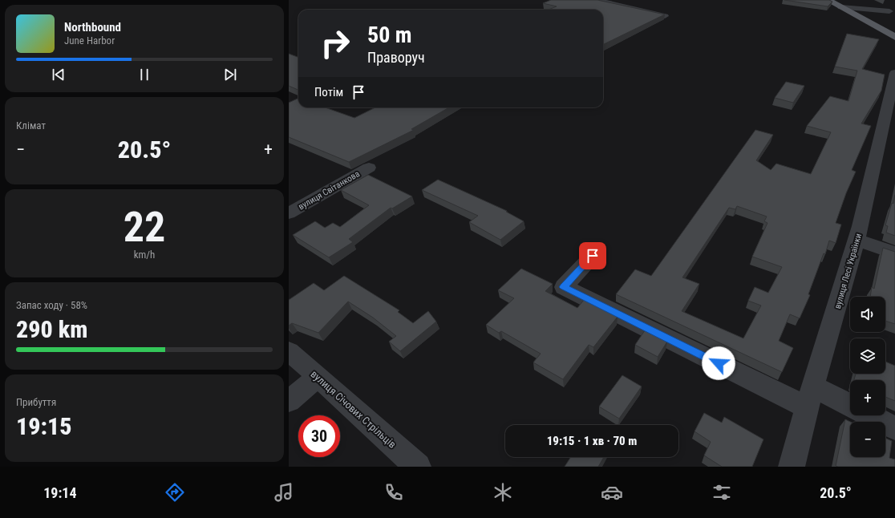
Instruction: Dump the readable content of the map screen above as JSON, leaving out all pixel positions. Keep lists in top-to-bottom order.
{
  "streets": {
    "street": ["вулиця Світанкова", "вулиця Лесі Українки", "вулиця Січових Стрільців"]
  },
  "page": {
    "turn": ["50 m", "Праворуч"],
    "song": ["Northbound", "June Harbor"],
    "then": "Потім",
    "tile": [
      "Клімат",
      ["22", "km/h"],
      ["Запас ходу · 58%", "290 km"],
      ["Прибуття", "19:15"]
    ],
    "heat": ["−", "20.5°", "+"],
    "map_buttons": ["+", "−"],
    "limit": "30",
    "trip": "19:15 · 1 хв · 70 m",
    "tabs": ["19:14", "20.5°"]
  }
}
